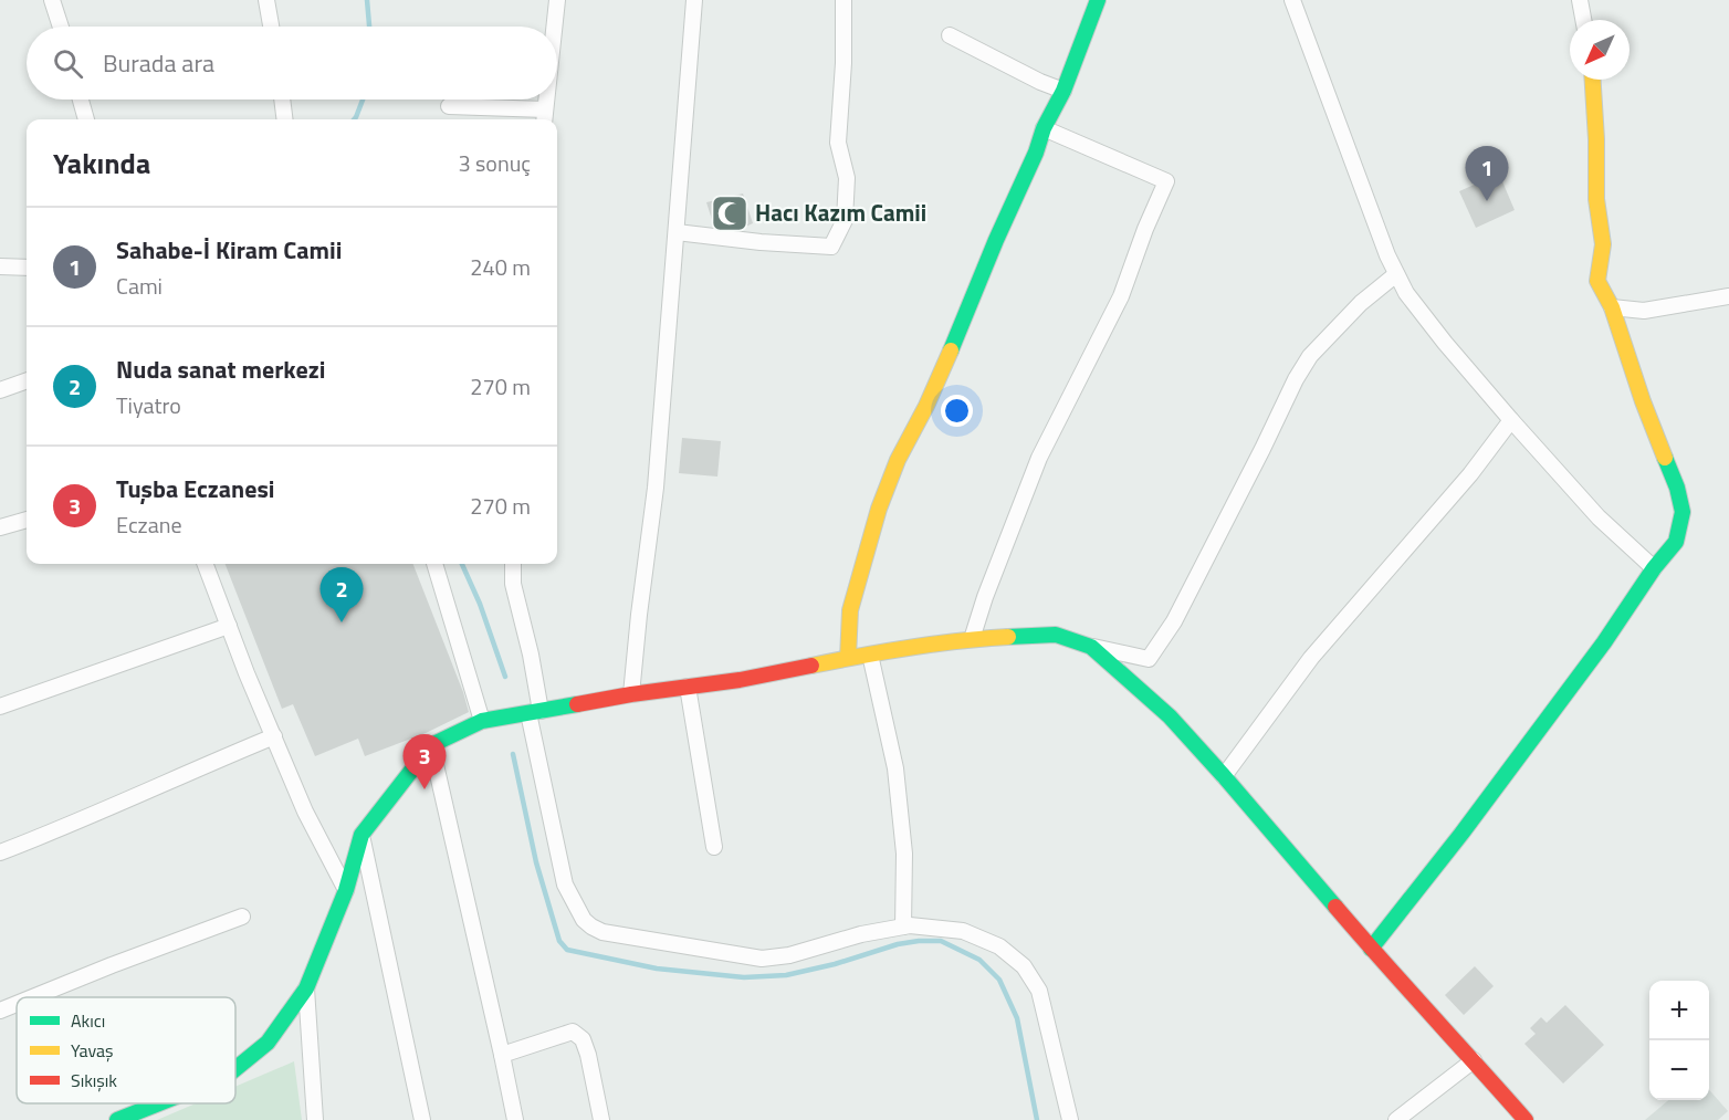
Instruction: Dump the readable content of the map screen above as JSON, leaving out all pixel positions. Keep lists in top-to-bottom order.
{
  "places": {
    "mosque": ["Hacı Kazım Camii"]
  },
  "legend": ["Akıcı", "Yavaş", "Sıkışık"],
  "north": "bottom left",
  "page": {
    "search": "Burada ara",
    "heading": ["Yakında", "3 sonuç"],
    "pins": ["1", "2", "3"],
    "list": [
      {
        "mark": "1",
        "name": "Sahabe-İ Kiram Camii",
        "note": "Cami",
        "value": "240 m"
      },
      {
        "mark": "2",
        "name": "Nuda sanat merkezi",
        "note": "Tiyatro",
        "value": "270 m"
      },
      {
        "mark": "3",
        "name": "Tuşba Eczanesi",
        "note": "Eczane",
        "value": "270 m"
      }
    ],
    "map_buttons": ["+", "−"]
  }
}
